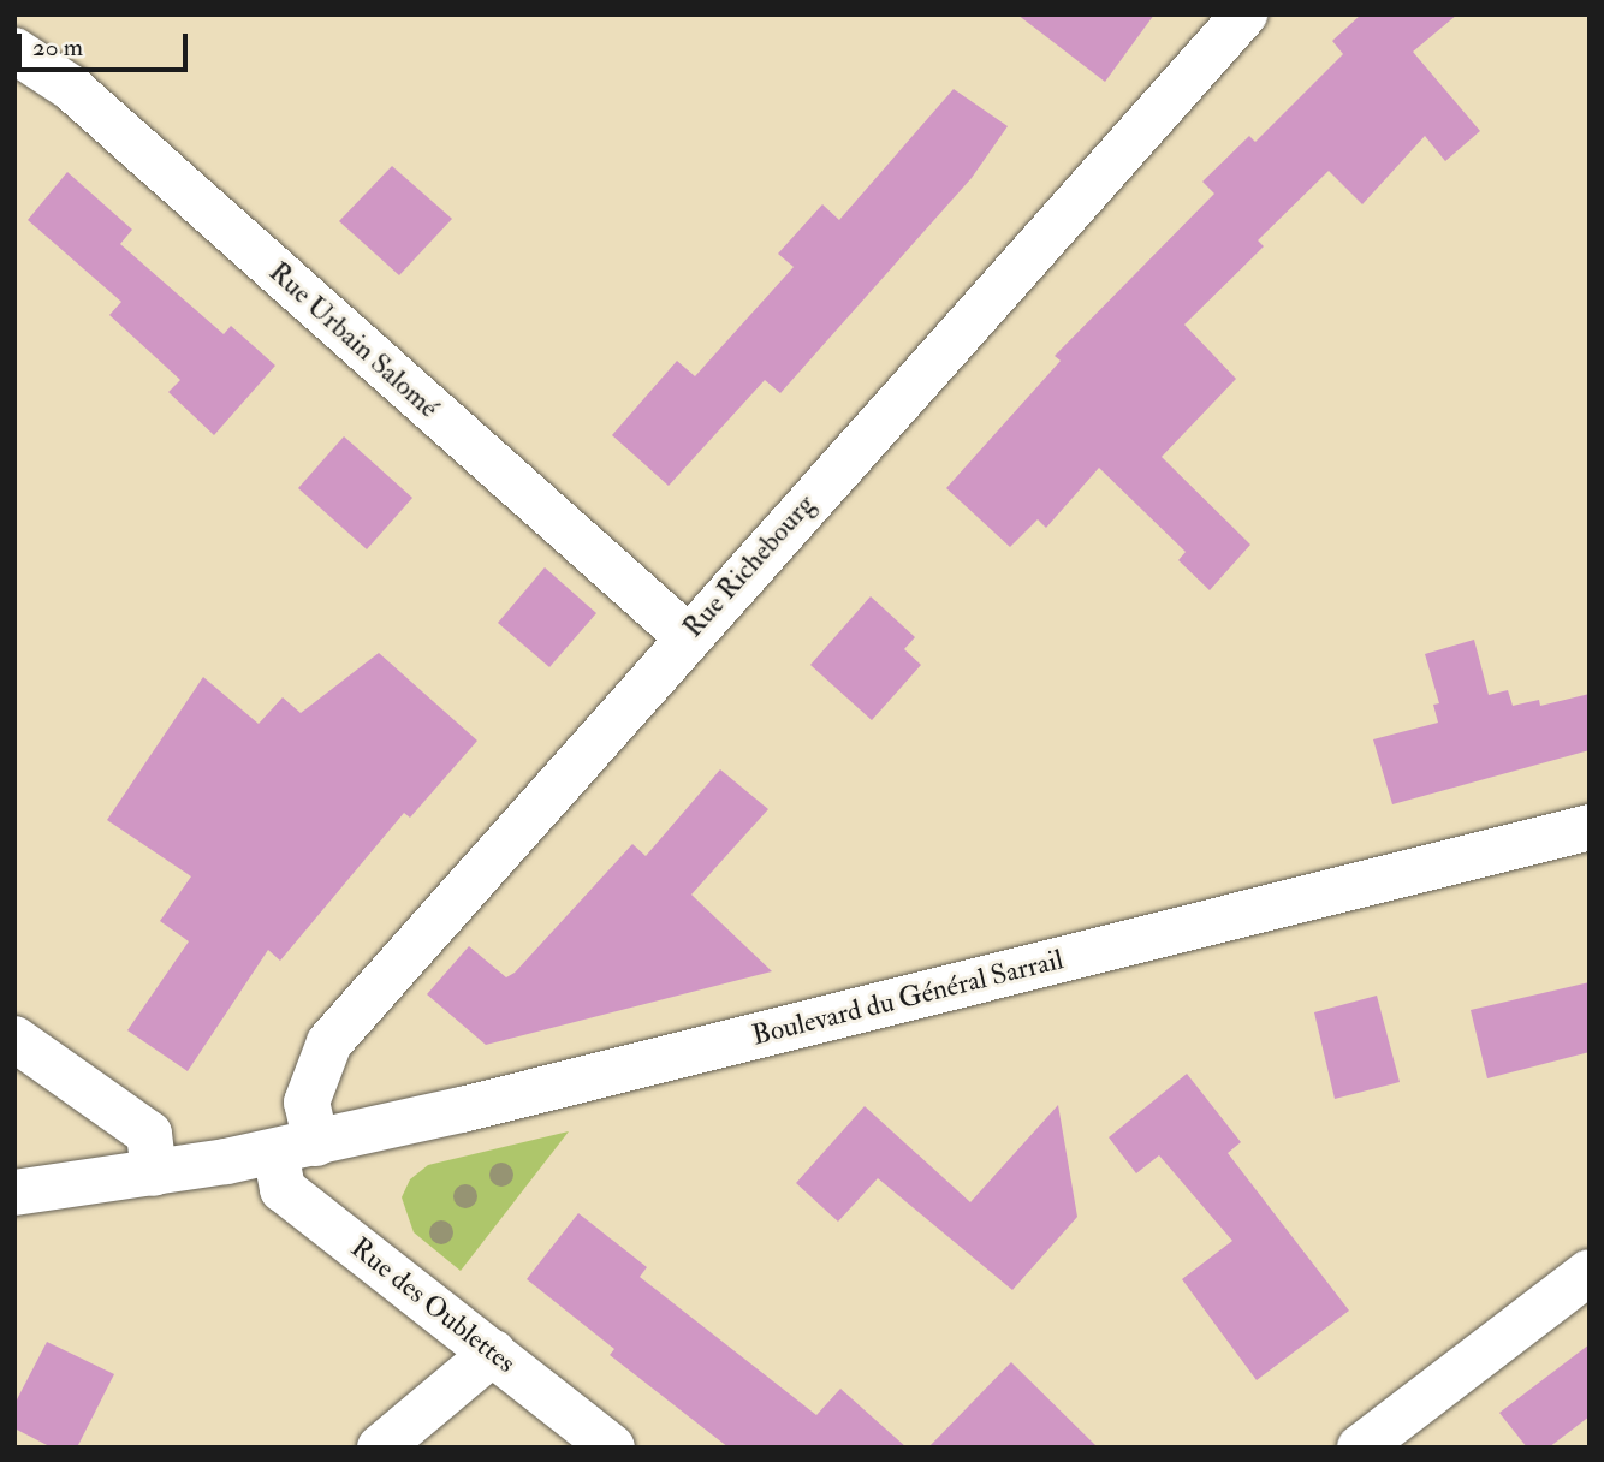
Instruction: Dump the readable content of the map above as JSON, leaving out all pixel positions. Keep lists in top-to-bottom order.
{
  "streets": {
    "street": [
      "Rue Urbain Salomé",
      "Rue Richebourg",
      "Boulevard du Général Sarrail",
      "Rue des Oublettes"
    ]
  },
  "crossings": [
    ["Rue Urbain Salomé", "Rue Richebourg"],
    ["Rue Richebourg", "Boulevard du Général Sarrail"],
    ["Rue Richebourg", "Rue des Oublettes"],
    ["Boulevard du Général Sarrail", "Rue des Oublettes"]
  ],
  "scale_bar": "20 m"
}
